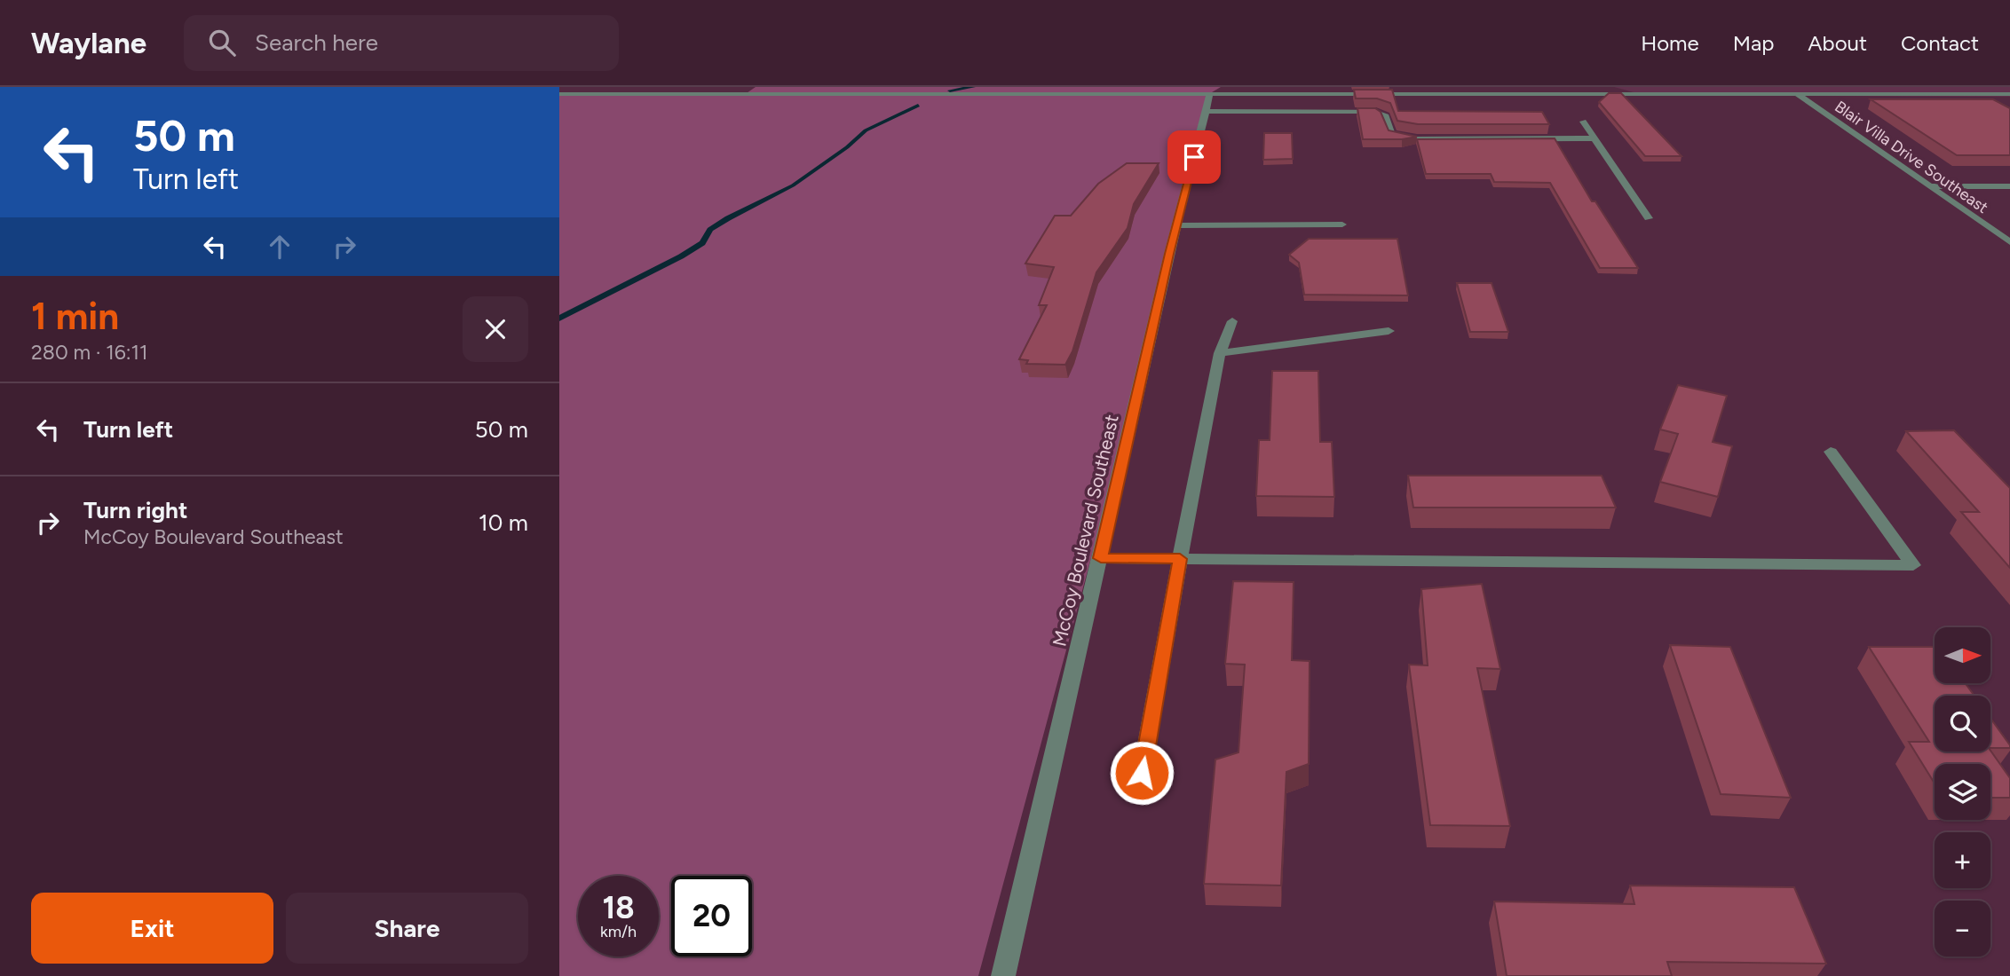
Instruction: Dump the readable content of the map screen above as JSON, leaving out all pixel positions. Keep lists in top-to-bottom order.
{
  "streets": {
    "street": ["Blair Villa Drive Southeast", "McCoy Boulevard Southeast"]
  },
  "north": "right",
  "page": {
    "header": "Waylane",
    "search": "Search here",
    "nav": [
      "Home",
      "Map",
      "About",
      "Contact"
    ],
    "turn": ["50 m", "Turn left"],
    "heading": ["1 min", "280 m · 16:11"],
    "list": [
      {
        "name": "Turn left",
        "value": "50 m"
      },
      {
        "name": "Turn right",
        "note": "McCoy Boulevard Southeast",
        "value": "10 m"
      }
    ],
    "map_buttons": ["+", "−"],
    "speed": "18 km/h",
    "limit": "20",
    "buttons": ["Exit", "Share"]
  }
}
